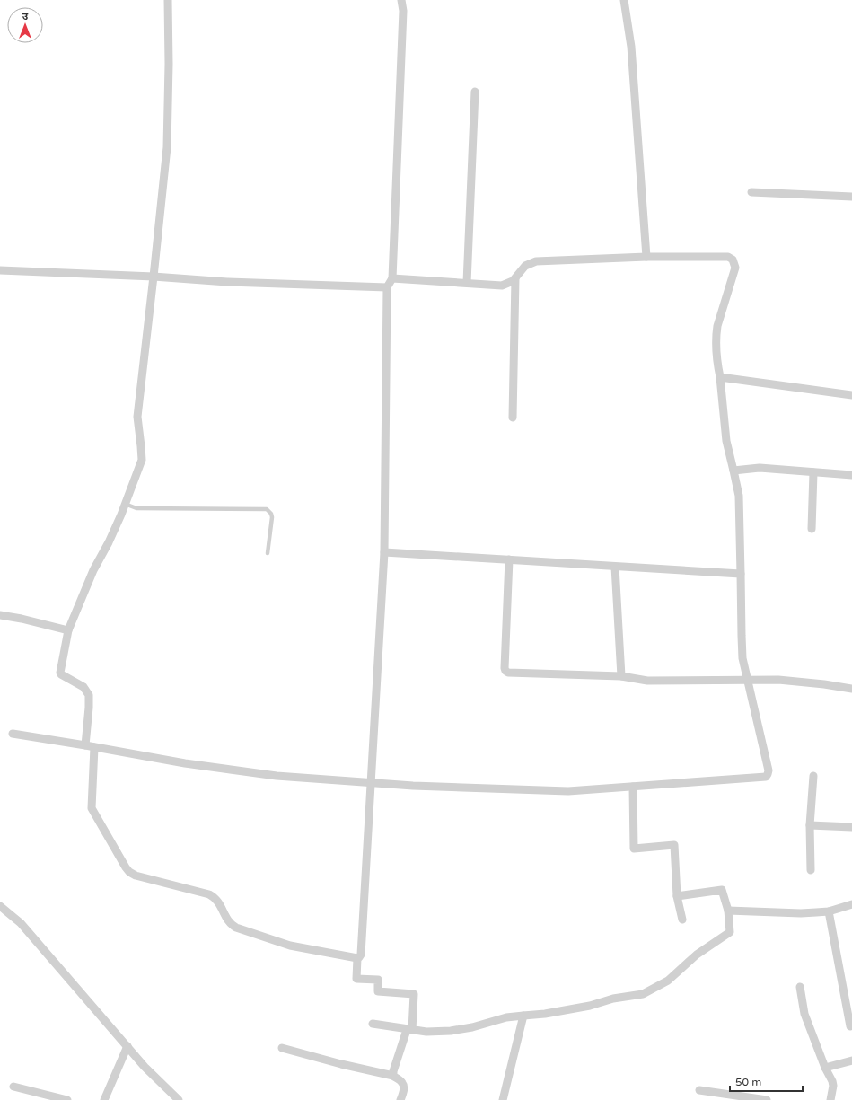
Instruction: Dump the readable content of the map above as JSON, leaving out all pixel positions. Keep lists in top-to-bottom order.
{
  "scale_bar": "50 m",
  "north": "top"
}
